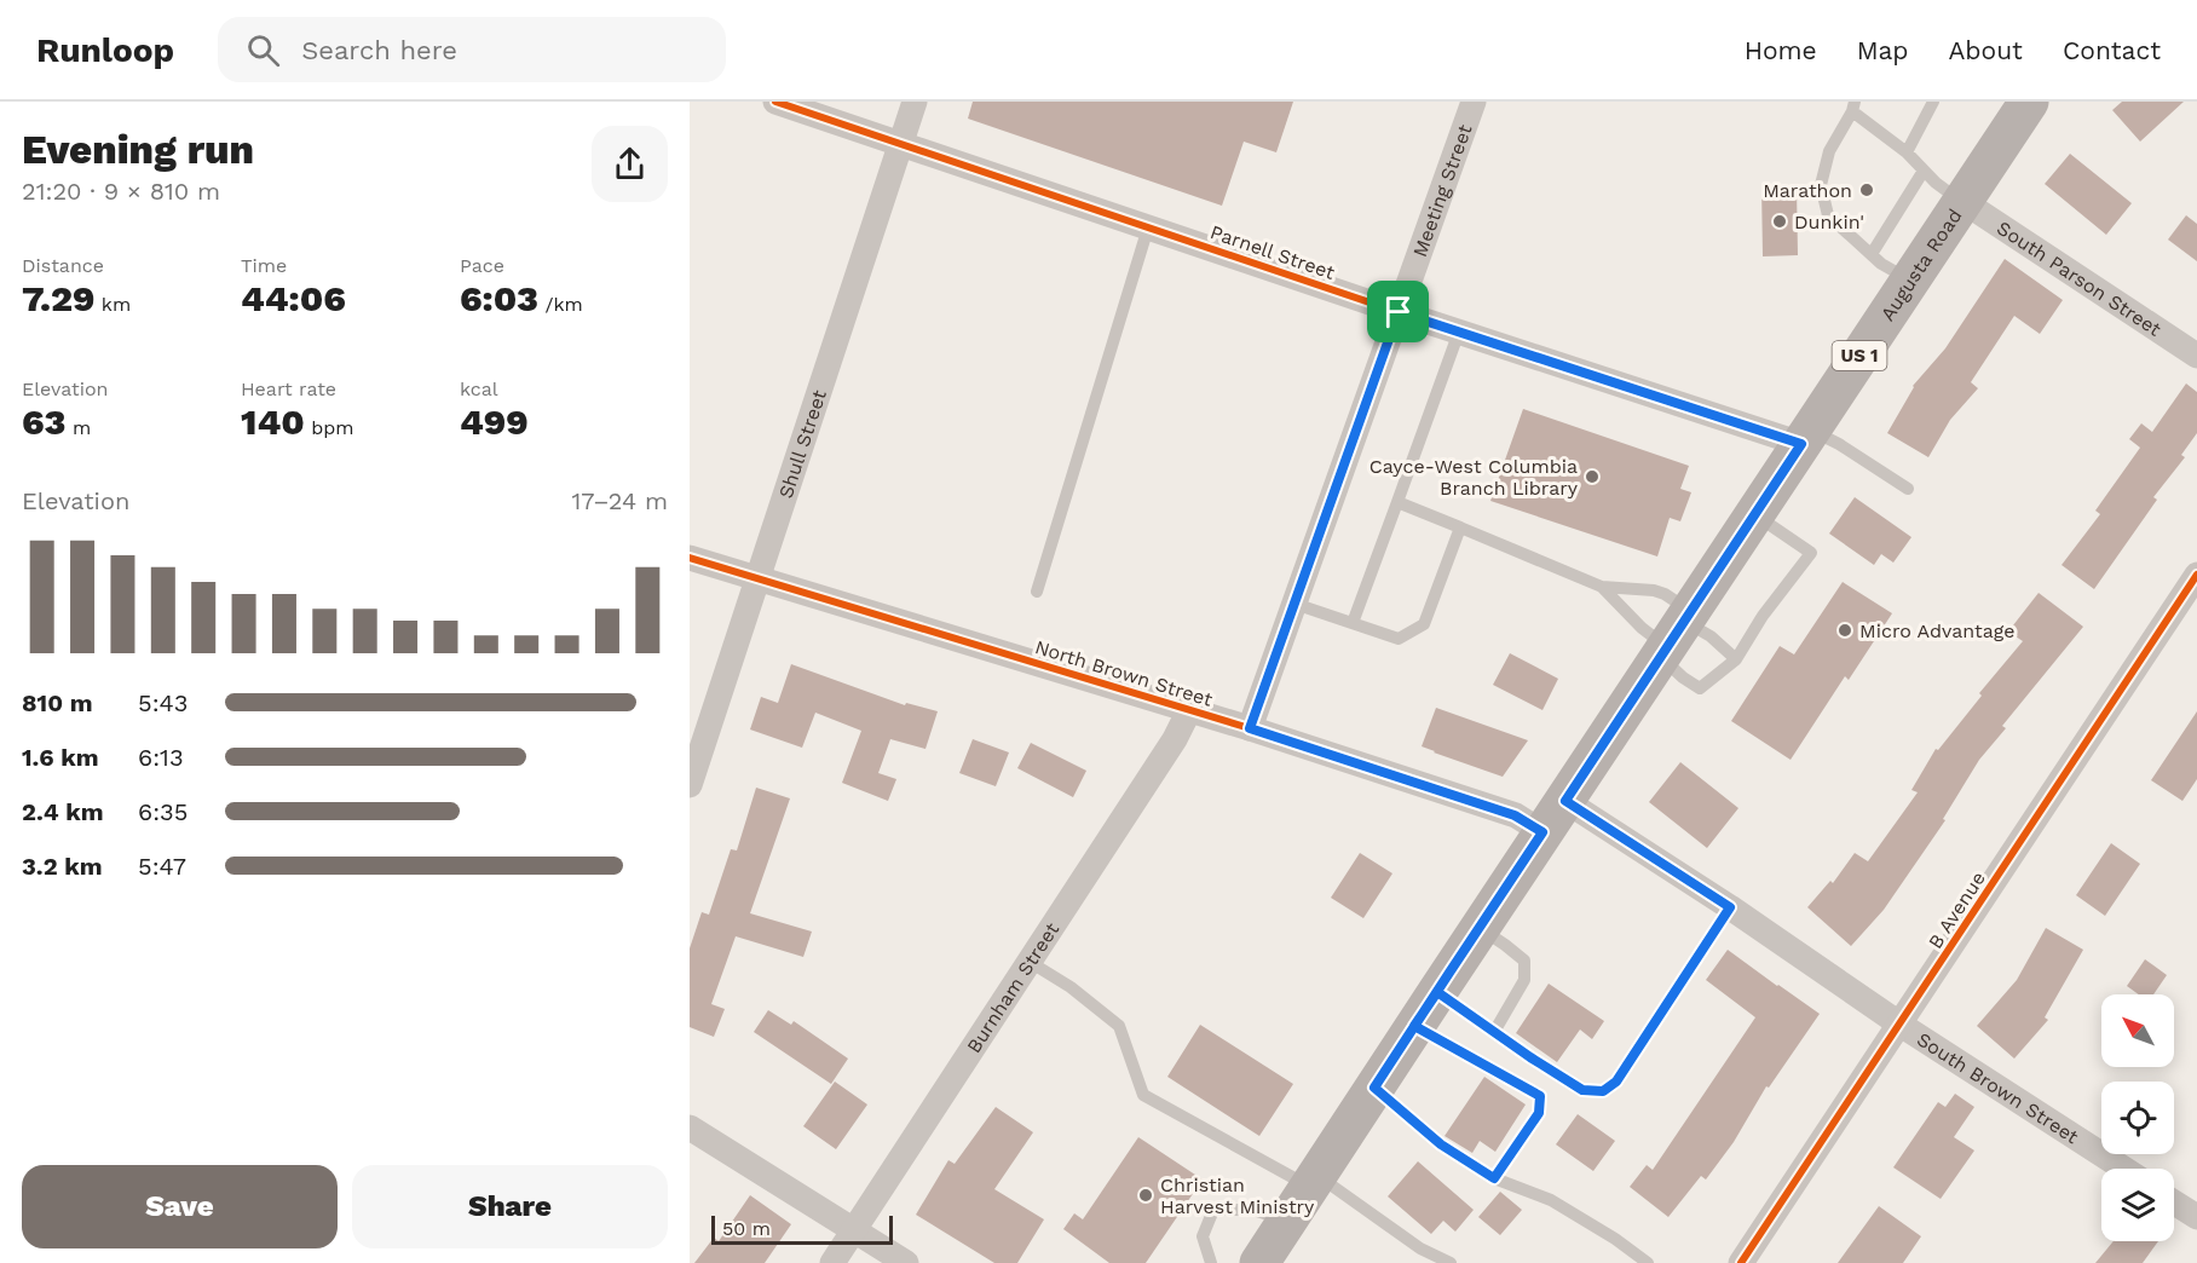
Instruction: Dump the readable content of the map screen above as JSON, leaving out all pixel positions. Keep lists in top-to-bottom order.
{
  "streets": {
    "main road": ["Augusta Road", "US 1"],
    "street": [
      "Meeting Street",
      "Parnell Street",
      "South Parson Street",
      "Shull Street",
      "North Brown Street",
      "B Avenue",
      "Burnham Street",
      "South Brown Street"
    ]
  },
  "crossings": [
    ["Meeting Street", "Parnell Street"],
    ["Meeting Street", "North Brown Street"],
    ["Parnell Street", "Augusta Road"],
    ["Parnell Street", "Shull Street"],
    ["Augusta Road", "South Parson Street"],
    ["Augusta Road", "North Brown Street"],
    ["Augusta Road", "South Brown Street"],
    ["Shull Street", "North Brown Street"],
    ["North Brown Street", "Burnham Street"],
    ["B Avenue", "South Brown Street"]
  ],
  "places": [
    "Marathon",
    "Dunkin'",
    "Cayce-West Columbia Branch Library",
    "Micro Advantage",
    "Christian Harvest Ministry"
  ],
  "scale_bar": "50 m",
  "north": "top left",
  "page": {
    "header": "Runloop",
    "search": "Search here",
    "nav": [
      "Home",
      "Map",
      "About",
      "Contact"
    ],
    "heading": ["Evening run", "21:20 · 9 × 810 m"],
    "stats": [
      ["Distance", "7.29 km"],
      ["Time", "44:06"],
      ["Pace", "6:03 /km"],
      ["Elevation", "63 m"],
      ["Heart rate", "140 bpm"],
      ["kcal", "499"]
    ],
    "chart": ["Elevation", "17–24 m"],
    "list": [
      {
        "name": "810 m",
        "note": "5:43"
      },
      {
        "name": "1.6 km",
        "note": "6:13"
      },
      {
        "name": "2.4 km",
        "note": "6:35"
      },
      {
        "name": "3.2 km",
        "note": "5:47"
      }
    ],
    "buttons": ["Save", "Share"],
    "scale": "50 m"
  }
}
